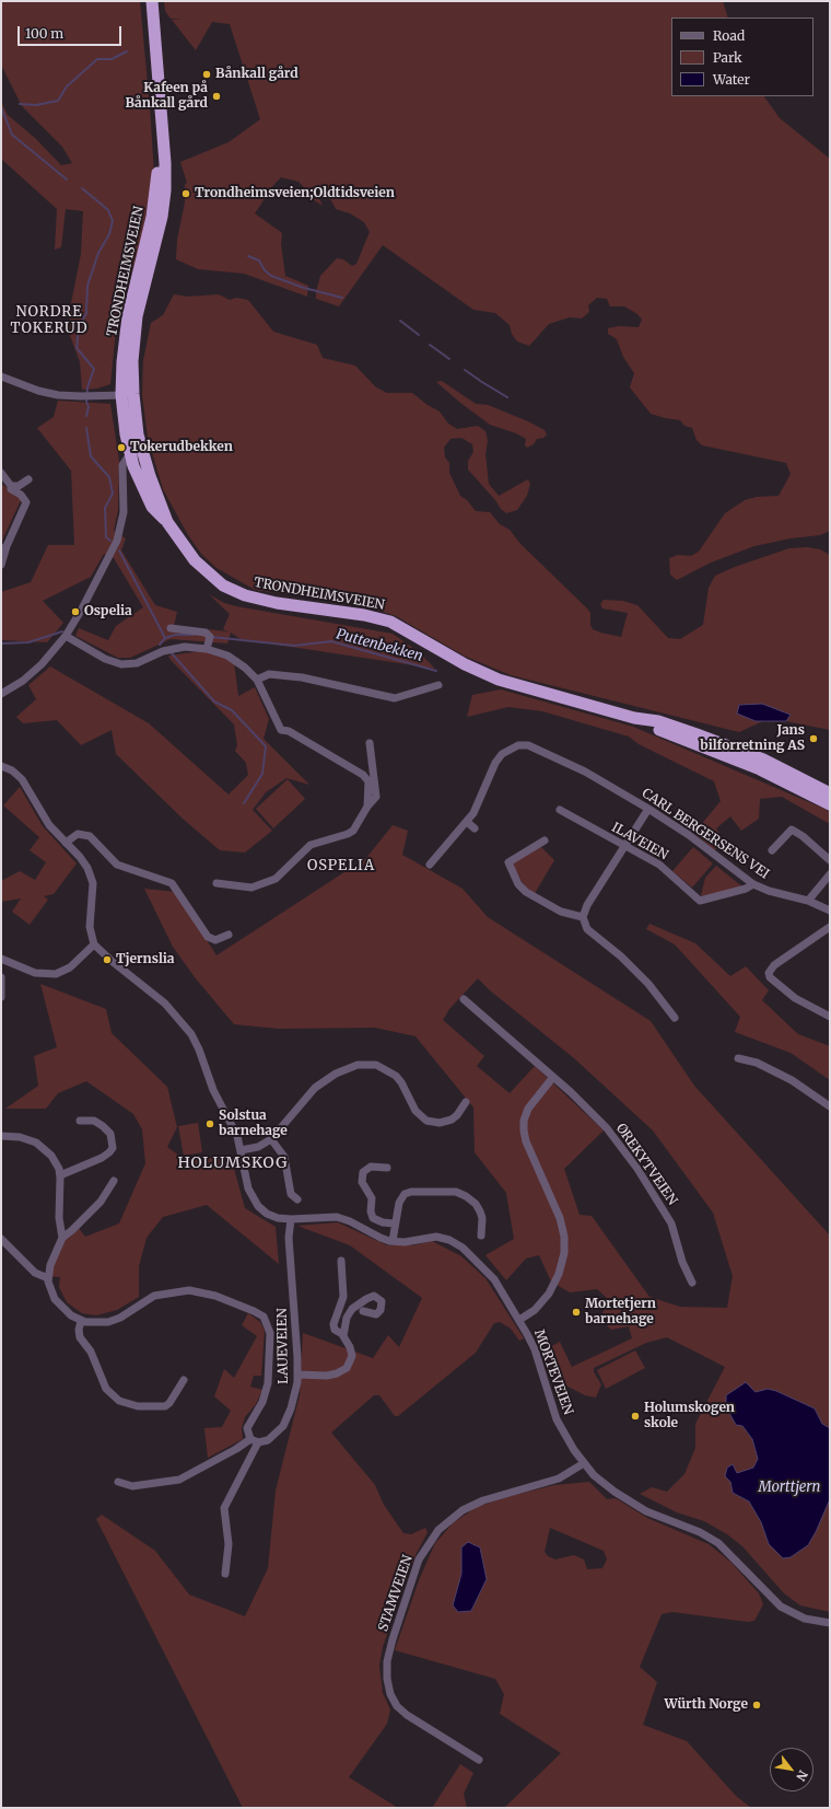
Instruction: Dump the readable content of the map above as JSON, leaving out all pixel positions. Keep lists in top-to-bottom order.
{
  "streets": {
    "highway": ["TRONDHEIMSVEIEN"],
    "street": [
      "CARL BERGERSENS VEI",
      "ILAVEIEN",
      "ØREKYTVEIEN",
      "LAUEVEIEN",
      "MORTEVEIEN",
      "STAMVEIEN"
    ]
  },
  "crossings": [
    ["CARL BERGERSENS VEI", "ILAVEIEN"],
    ["LAUEVEIEN", "MORTEVEIEN"],
    ["MORTEVEIEN", "STAMVEIEN"]
  ],
  "districts": ["NORDRE TOKERUD", "OSPELIA", "HOLUMSKOG"],
  "water": ["Puttenbekken", "Morttjern"],
  "places": [
    "Bånkall gård",
    "Kafeen på Bånkall gård",
    "Trondheimsveien;Oldtidsveien",
    "Tokerudbekken",
    "Ospelia",
    "Jans bilforretning AS",
    "Tjernslia",
    "Solstua barnehage",
    "Mortetjern barnehage",
    "Holumskogen skole",
    "Würth Norge"
  ],
  "legend": ["Road", "Park", "Water"],
  "scale_bar": "100 m",
  "north": "bottom right"
}
